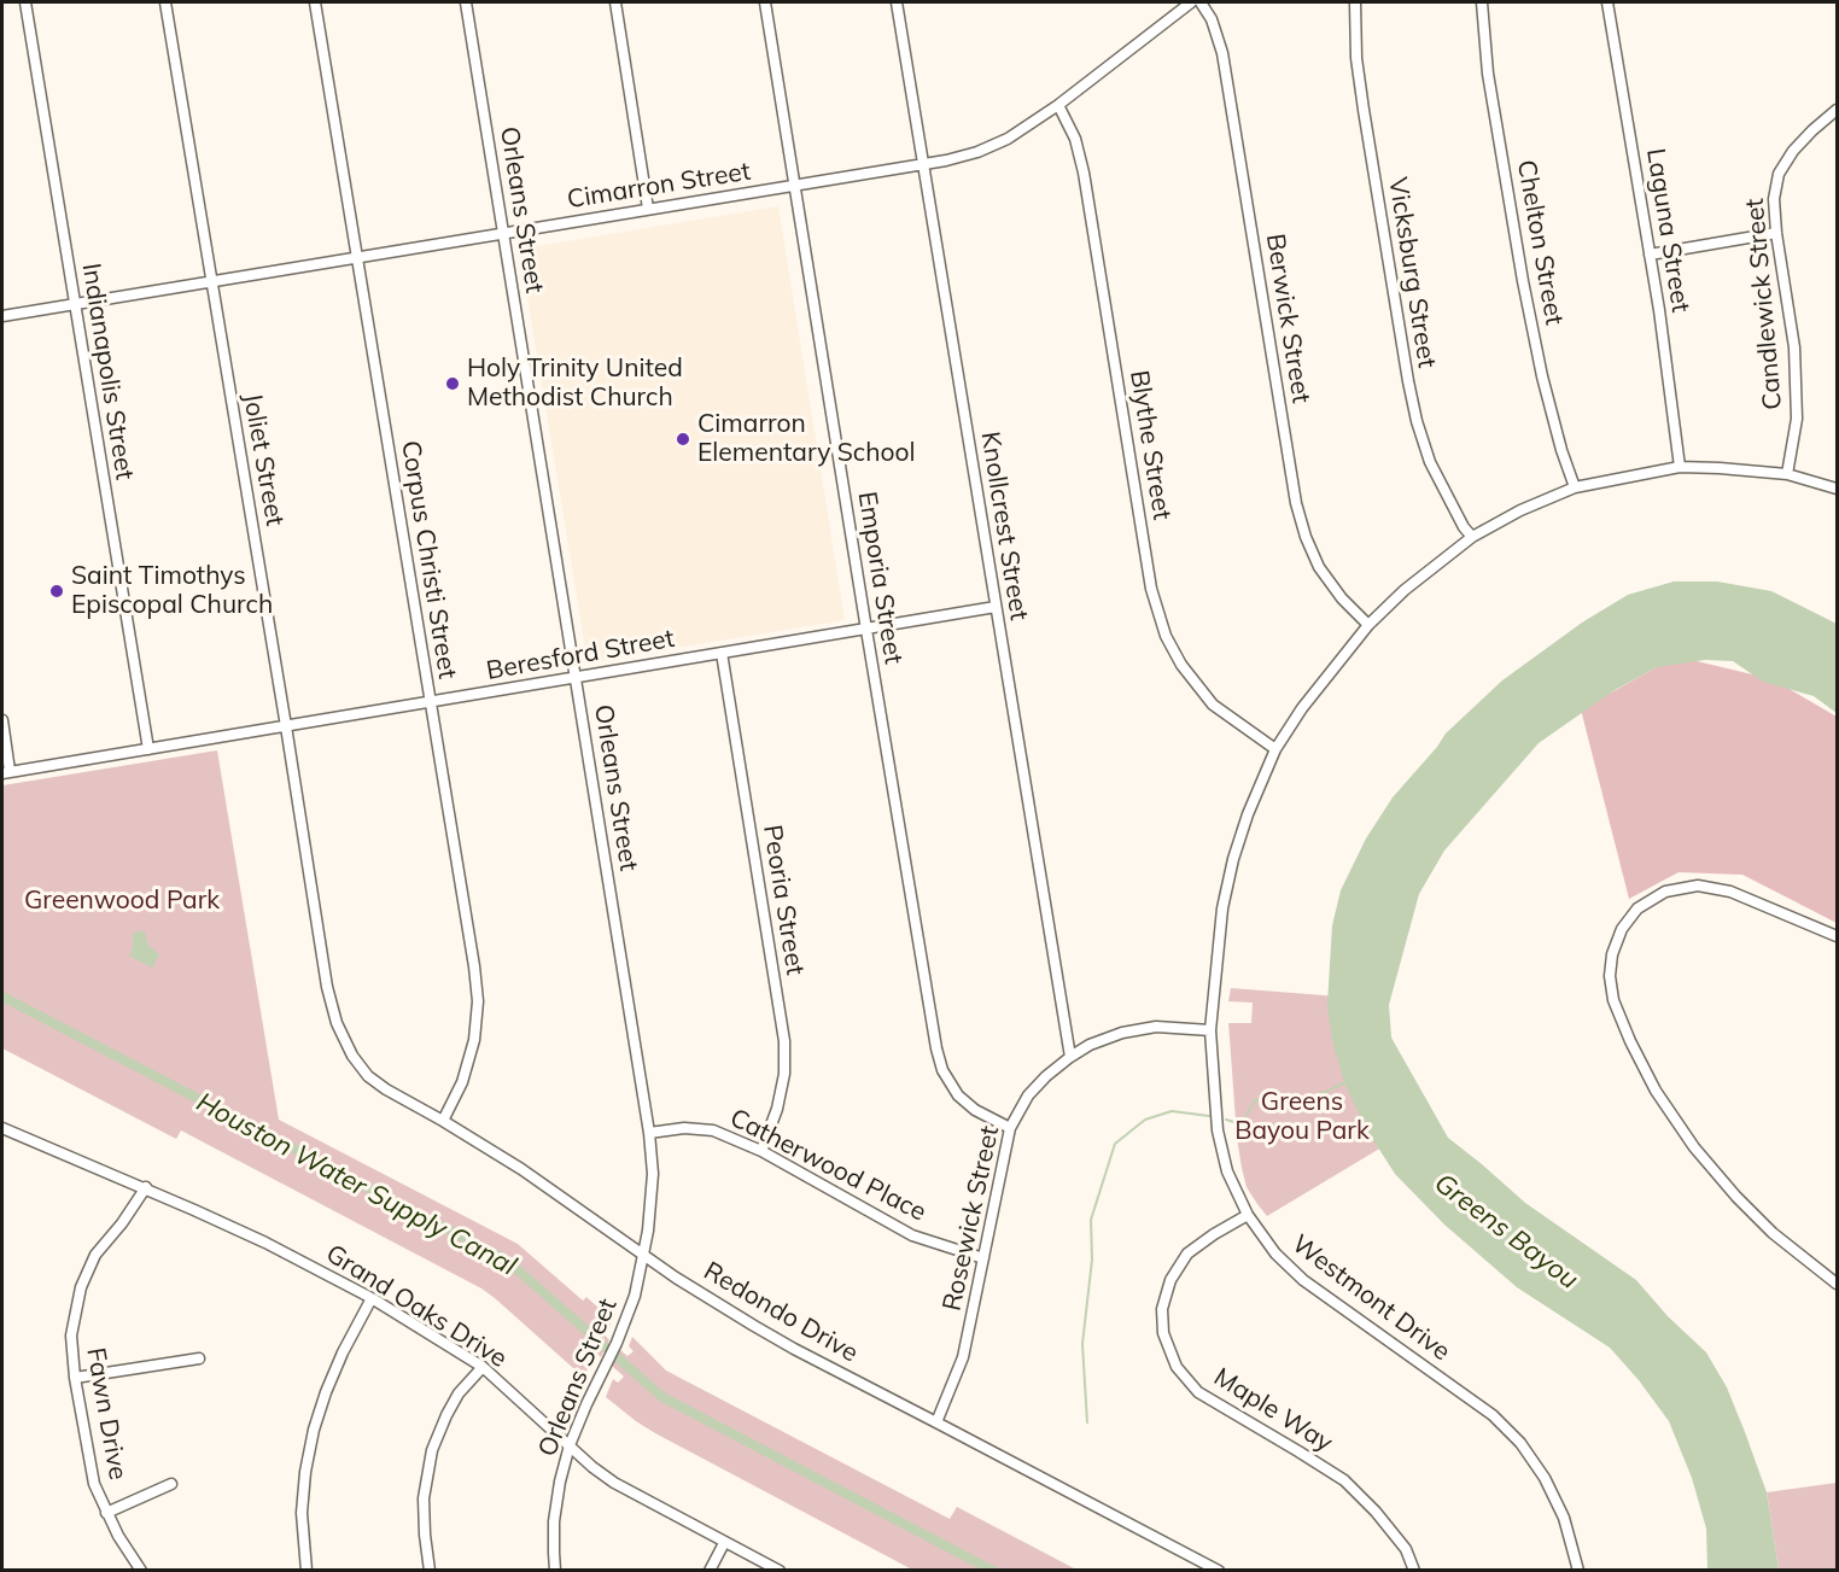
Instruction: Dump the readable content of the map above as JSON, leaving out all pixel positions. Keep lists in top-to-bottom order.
{
  "streets": {
    "street": [
      "Cimarron Street",
      "Orleans Street",
      "Laguna Street",
      "Chelton Street",
      "Vicksburg Street",
      "Candlewick Street",
      "Berwick Street",
      "Indianapolis Street",
      "Blythe Street",
      "Joliet Street",
      "Knollcrest Street",
      "Corpus Christi Street",
      "Emporia Street",
      "Beresford Street",
      "Peoria Street",
      "Catherwood Place",
      "Rosewick Street",
      "Westmont Drive",
      "Grand Oaks Drive",
      "Redondo Drive",
      "Maple Way",
      "Fawn Drive"
    ]
  },
  "crossings": [
    ["Cimarron Street", "Orleans Street"],
    ["Cimarron Street", "Indianapolis Street"],
    ["Cimarron Street", "Blythe Street"],
    ["Cimarron Street", "Joliet Street"],
    ["Cimarron Street", "Knollcrest Street"],
    ["Cimarron Street", "Corpus Christi Street"],
    ["Cimarron Street", "Emporia Street"],
    ["Orleans Street", "Beresford Street"],
    ["Orleans Street", "Catherwood Place"],
    ["Orleans Street", "Grand Oaks Drive"],
    ["Orleans Street", "Redondo Drive"],
    ["Laguna Street", "Westmont Drive"],
    ["Chelton Street", "Westmont Drive"],
    ["Vicksburg Street", "Westmont Drive"],
    ["Candlewick Street", "Westmont Drive"],
    ["Berwick Street", "Westmont Drive"],
    ["Indianapolis Street", "Beresford Street"],
    ["Blythe Street", "Westmont Drive"],
    ["Joliet Street", "Beresford Street"],
    ["Joliet Street", "Redondo Drive"],
    ["Knollcrest Street", "Beresford Street"],
    ["Knollcrest Street", "Rosewick Street"],
    ["Corpus Christi Street", "Beresford Street"],
    ["Corpus Christi Street", "Redondo Drive"],
    ["Emporia Street", "Beresford Street"],
    ["Emporia Street", "Rosewick Street"],
    ["Beresford Street", "Peoria Street"],
    ["Peoria Street", "Catherwood Place"],
    ["Catherwood Place", "Rosewick Street"],
    ["Rosewick Street", "Westmont Drive"],
    ["Rosewick Street", "Redondo Drive"],
    ["Westmont Drive", "Maple Way"],
    ["Grand Oaks Drive", "Fawn Drive"]
  ],
  "water": ["Houston Water Supply Canal", "Greens Bayou"],
  "parks": ["Greenwood Park", "Greens Bayou Park"],
  "places": ["Holy Trinity United Methodist Church", "Cimarron Elementary School", "Saint Timothys Episcopal Church"]
}
